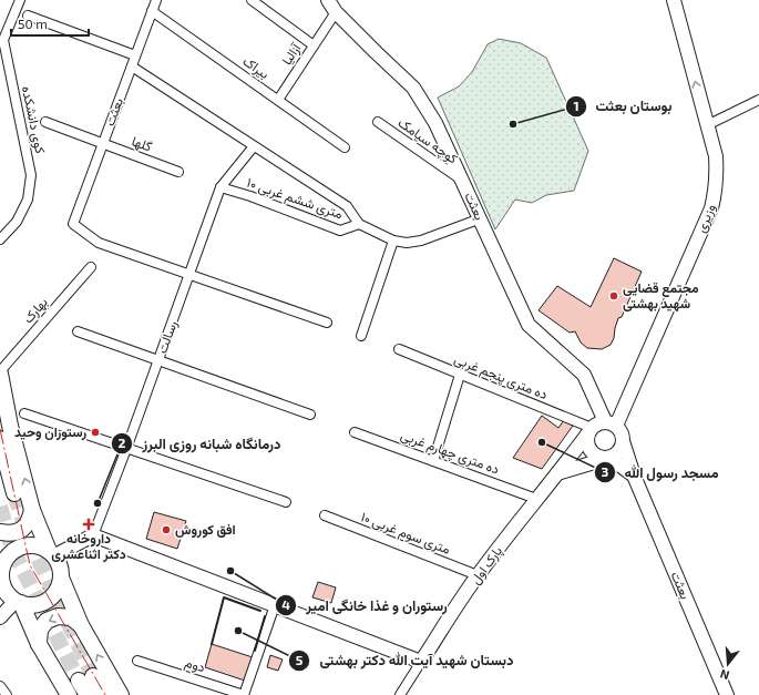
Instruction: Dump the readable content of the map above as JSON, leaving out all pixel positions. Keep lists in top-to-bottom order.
{
  "streets": {
    "main road": ["بعثت", "وزیری", "پارک اول"],
    "street": [
      "آزالیا",
      "بیراک",
      "کوی دانشکده",
      "کوچه سیامک",
      "گلها",
      "۱۰ متری ششم غربی",
      "بهارک",
      "رسالت",
      "ده متری پنجم غربی",
      "ده متری چهارم غربی",
      "۱۰ متری سوم غربی",
      "دوم"
    ]
  },
  "crossings": [
    ["آزالیا", "بیراک"],
    ["آزالیا", "بعثت"],
    ["بیراک", "بعثت"],
    ["بعثت", "کوچه سیامک"],
    ["بعثت", "گلها"],
    ["بعثت", "وزیری"],
    ["بعثت", "رسالت"],
    ["بعثت", "ده متری پنجم غربی"],
    ["بعثت", "پارک اول"],
    ["۱۰ متری ششم غربی", "رسالت"],
    ["وزیری", "ده متری پنجم غربی"],
    ["وزیری", "پارک اول"],
    ["ده متری پنجم غربی", "پارک اول"],
    ["ده متری چهارم غربی", "پارک اول"],
    ["۱۰ متری سوم غربی", "پارک اول"]
  ],
  "places": {
    "other": [
      "بوستان بعثت",
      "مجتمع قضایی شهید بهشتی",
      "رستوران وحید",
      "مسجد رسول الله",
      "درمانگاه شبانه روزی البرز",
      "افق کوروش",
      "رستوران و غذا خانگی امیر",
      "دبستان شهید آیت الله دکتر بهشتی"
    ],
    "health": ["داروخانه دکتر اثناعشری"]
  },
  "scale_bar": "50 m",
  "north": "bottom"
}
